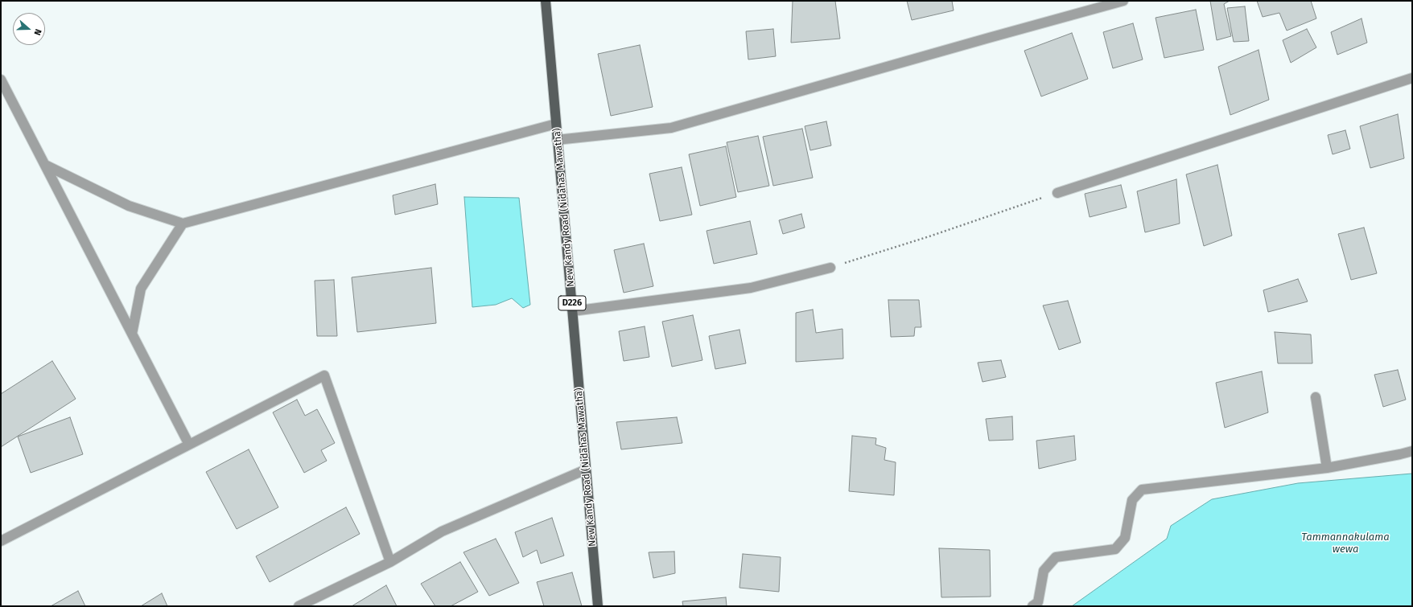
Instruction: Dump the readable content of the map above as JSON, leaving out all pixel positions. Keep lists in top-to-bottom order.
{
  "streets": {
    "main road": ["New Kandy Road (Nidahas Mawatha)", "D226"]
  },
  "water": ["Tammannakulama wewa"],
  "north": "right"
}
